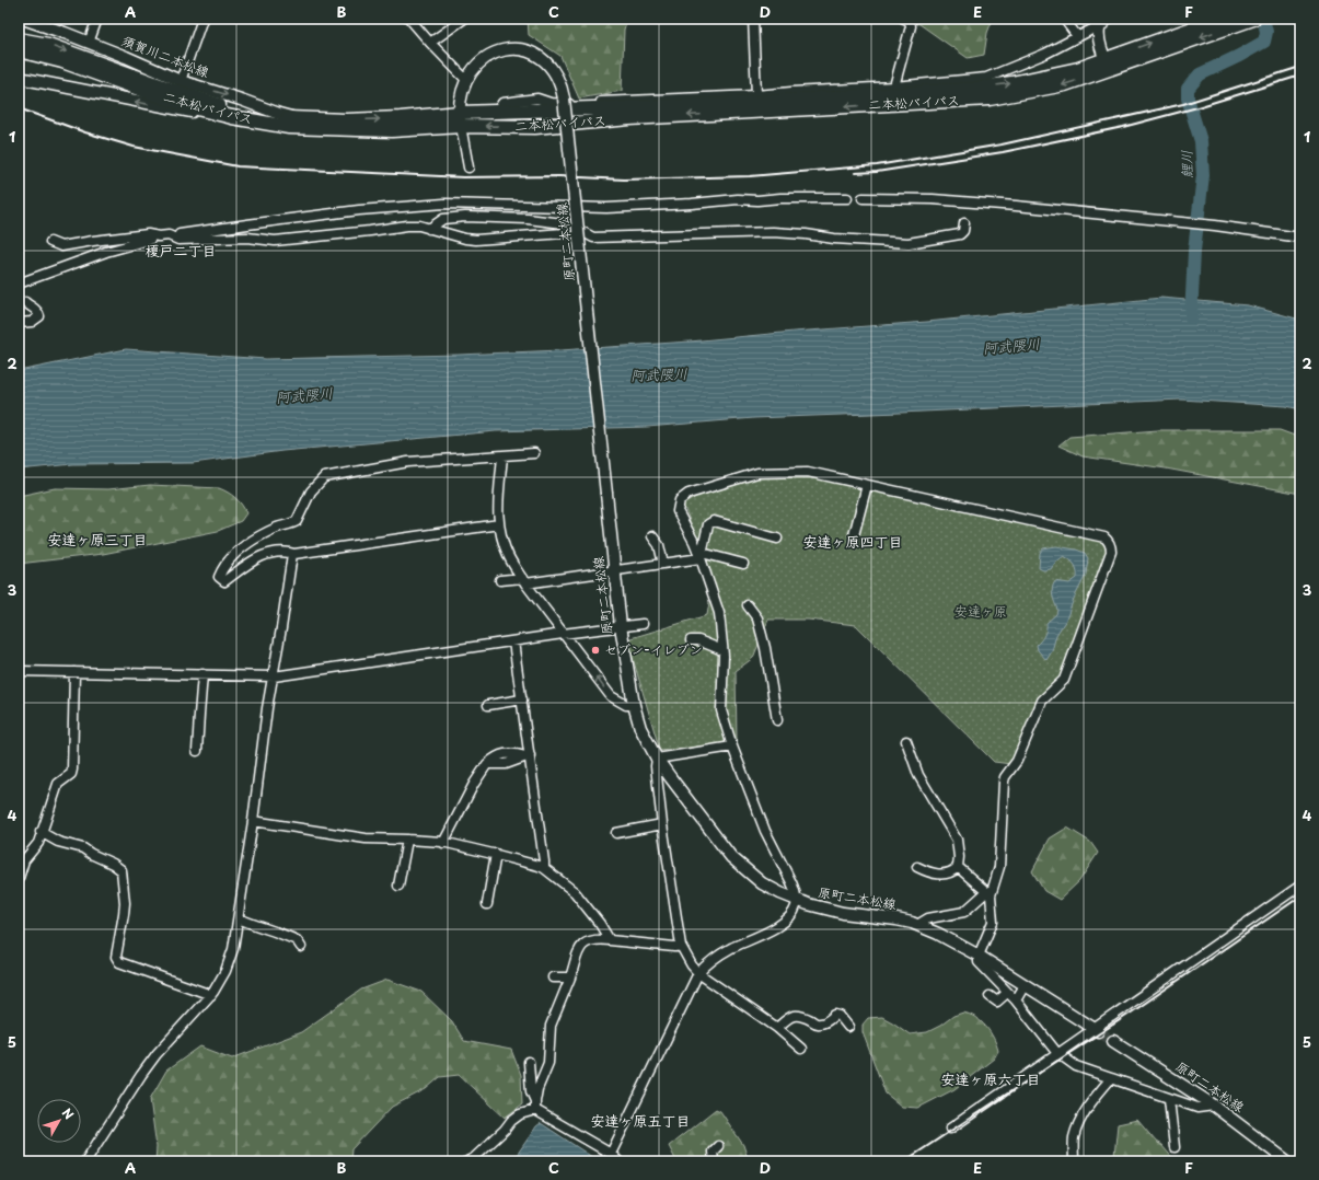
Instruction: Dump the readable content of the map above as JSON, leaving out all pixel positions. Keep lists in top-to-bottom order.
{
  "streets": {
    "highway": ["二本松バイパス"],
    "main road": ["須賀川二本松線", "原町二本松線"]
  },
  "crossings": [
    ["須賀川二本松線", "二本松バイパス"],
    ["二本松バイパス", "原町二本松線"]
  ],
  "districts": [
    "榎戸二丁目",
    "安達ヶ原三丁目",
    "安達ヶ原四丁目",
    "安達ヶ原六丁目",
    "安達ヶ原五丁目"
  ],
  "water": ["鯉川", "阿武隈川"],
  "parks": ["安達ヶ原"],
  "places": ["セブン-イレブン"],
  "north": "top right",
  "grid": {
    "columns": [
      "A",
      "B",
      "C",
      "D",
      "E",
      "F"
    ],
    "rows": [
      "1",
      "2",
      "3",
      "4",
      "5"
    ]
  }
}
